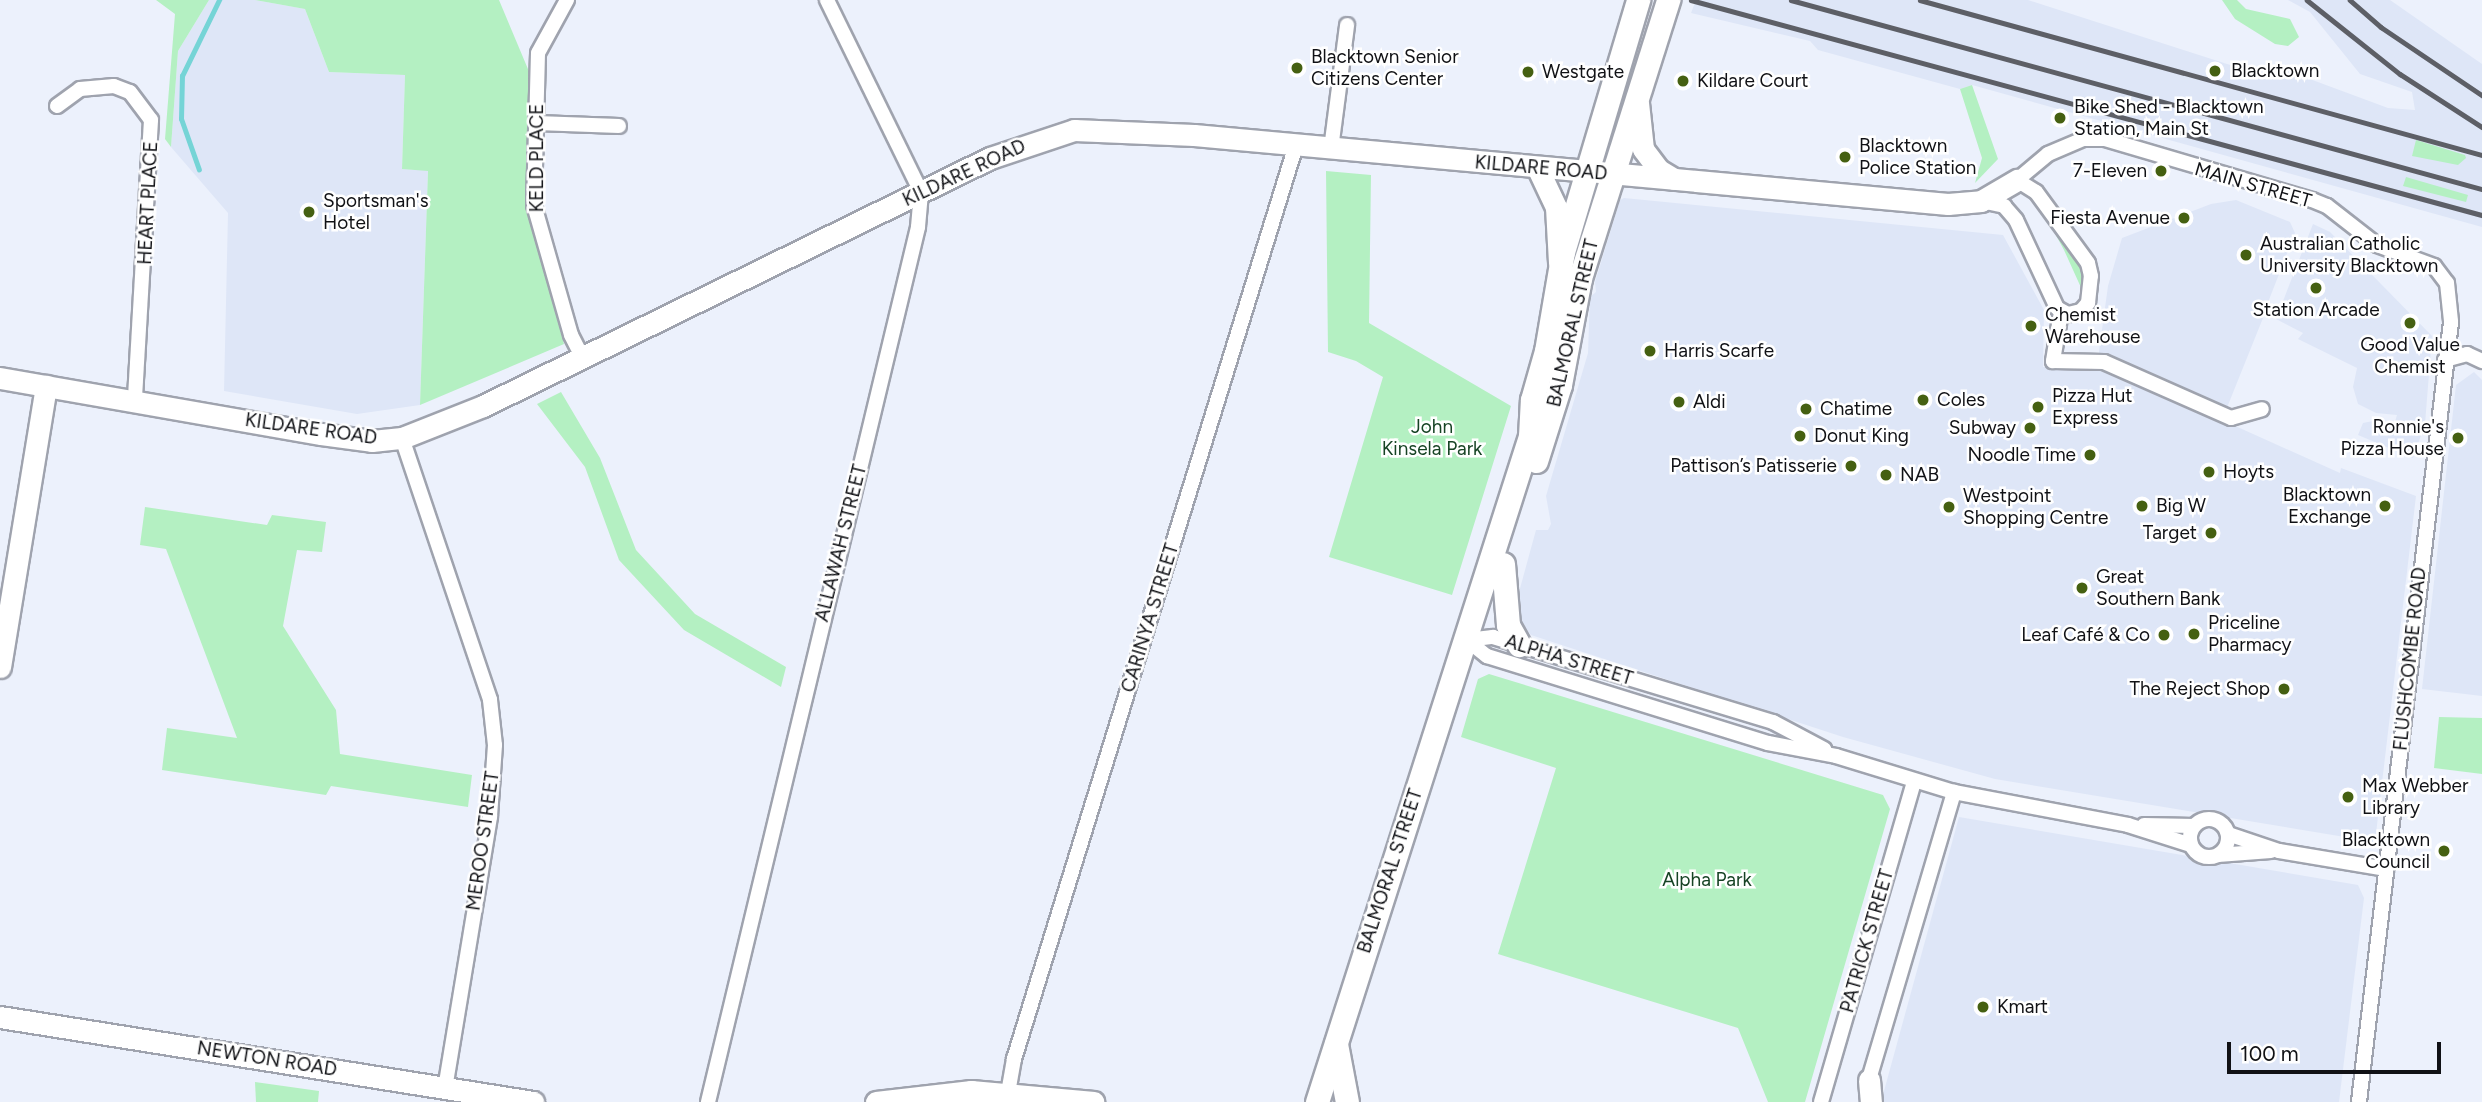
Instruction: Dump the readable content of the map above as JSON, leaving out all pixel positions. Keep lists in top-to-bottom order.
{
  "streets": {
    "main road": ["BALMORAL STREET"],
    "street": [
      "KELD PLACE",
      "KILDARE ROAD",
      "MAIN STREET",
      "HEART PLACE",
      "ALLAWAH STREET",
      "CARINYA STREET",
      "FLUSHCOMBE ROAD",
      "ALPHA STREET",
      "MEROO STREET",
      "PATRICK STREET",
      "NEWTON ROAD"
    ]
  },
  "crossings": [
    ["KELD PLACE", "KILDARE ROAD"],
    ["KILDARE ROAD", "MAIN STREET"],
    ["KILDARE ROAD", "HEART PLACE"],
    ["KILDARE ROAD", "BALMORAL STREET"],
    ["KILDARE ROAD", "ALLAWAH STREET"],
    ["KILDARE ROAD", "CARINYA STREET"],
    ["KILDARE ROAD", "MEROO STREET"],
    ["MAIN STREET", "FLUSHCOMBE ROAD"],
    ["BALMORAL STREET", "ALPHA STREET"],
    ["ALPHA STREET", "PATRICK STREET"],
    ["MEROO STREET", "NEWTON ROAD"]
  ],
  "parks": ["John Kinsela Park", "Alpha Park"],
  "places": [
    "Blacktown Senior Citizens Center",
    "Blacktown",
    "Westgate",
    "Kildare Court",
    "Bike Shed - Blacktown Station, Main St",
    "Blacktown Police Station",
    "7-Eleven",
    "Sportsman's Hotel",
    "Fiesta Avenue",
    "Australian Catholic University Blacktown",
    "Station Arcade",
    "Good Value Chemist",
    "Chemist Warehouse",
    "Harris Scarfe",
    "Coles",
    "Aldi",
    "Pizza Hut Express",
    "Chatime",
    "Subway",
    "Donut King",
    "Ronnie's Pizza House",
    "Noodle Time",
    "Pattison’s Patisserie",
    "Hoyts",
    "NAB",
    "Big W",
    "Blacktown Exchange",
    "Westpoint Shopping Centre",
    "Target",
    "Great Southern Bank",
    "Priceline Pharmacy",
    "Leaf Café & Co",
    "The Reject Shop",
    "Max Webber Library",
    "Blacktown Council",
    "Kmart"
  ],
  "scale_bar": "100 m"
}
